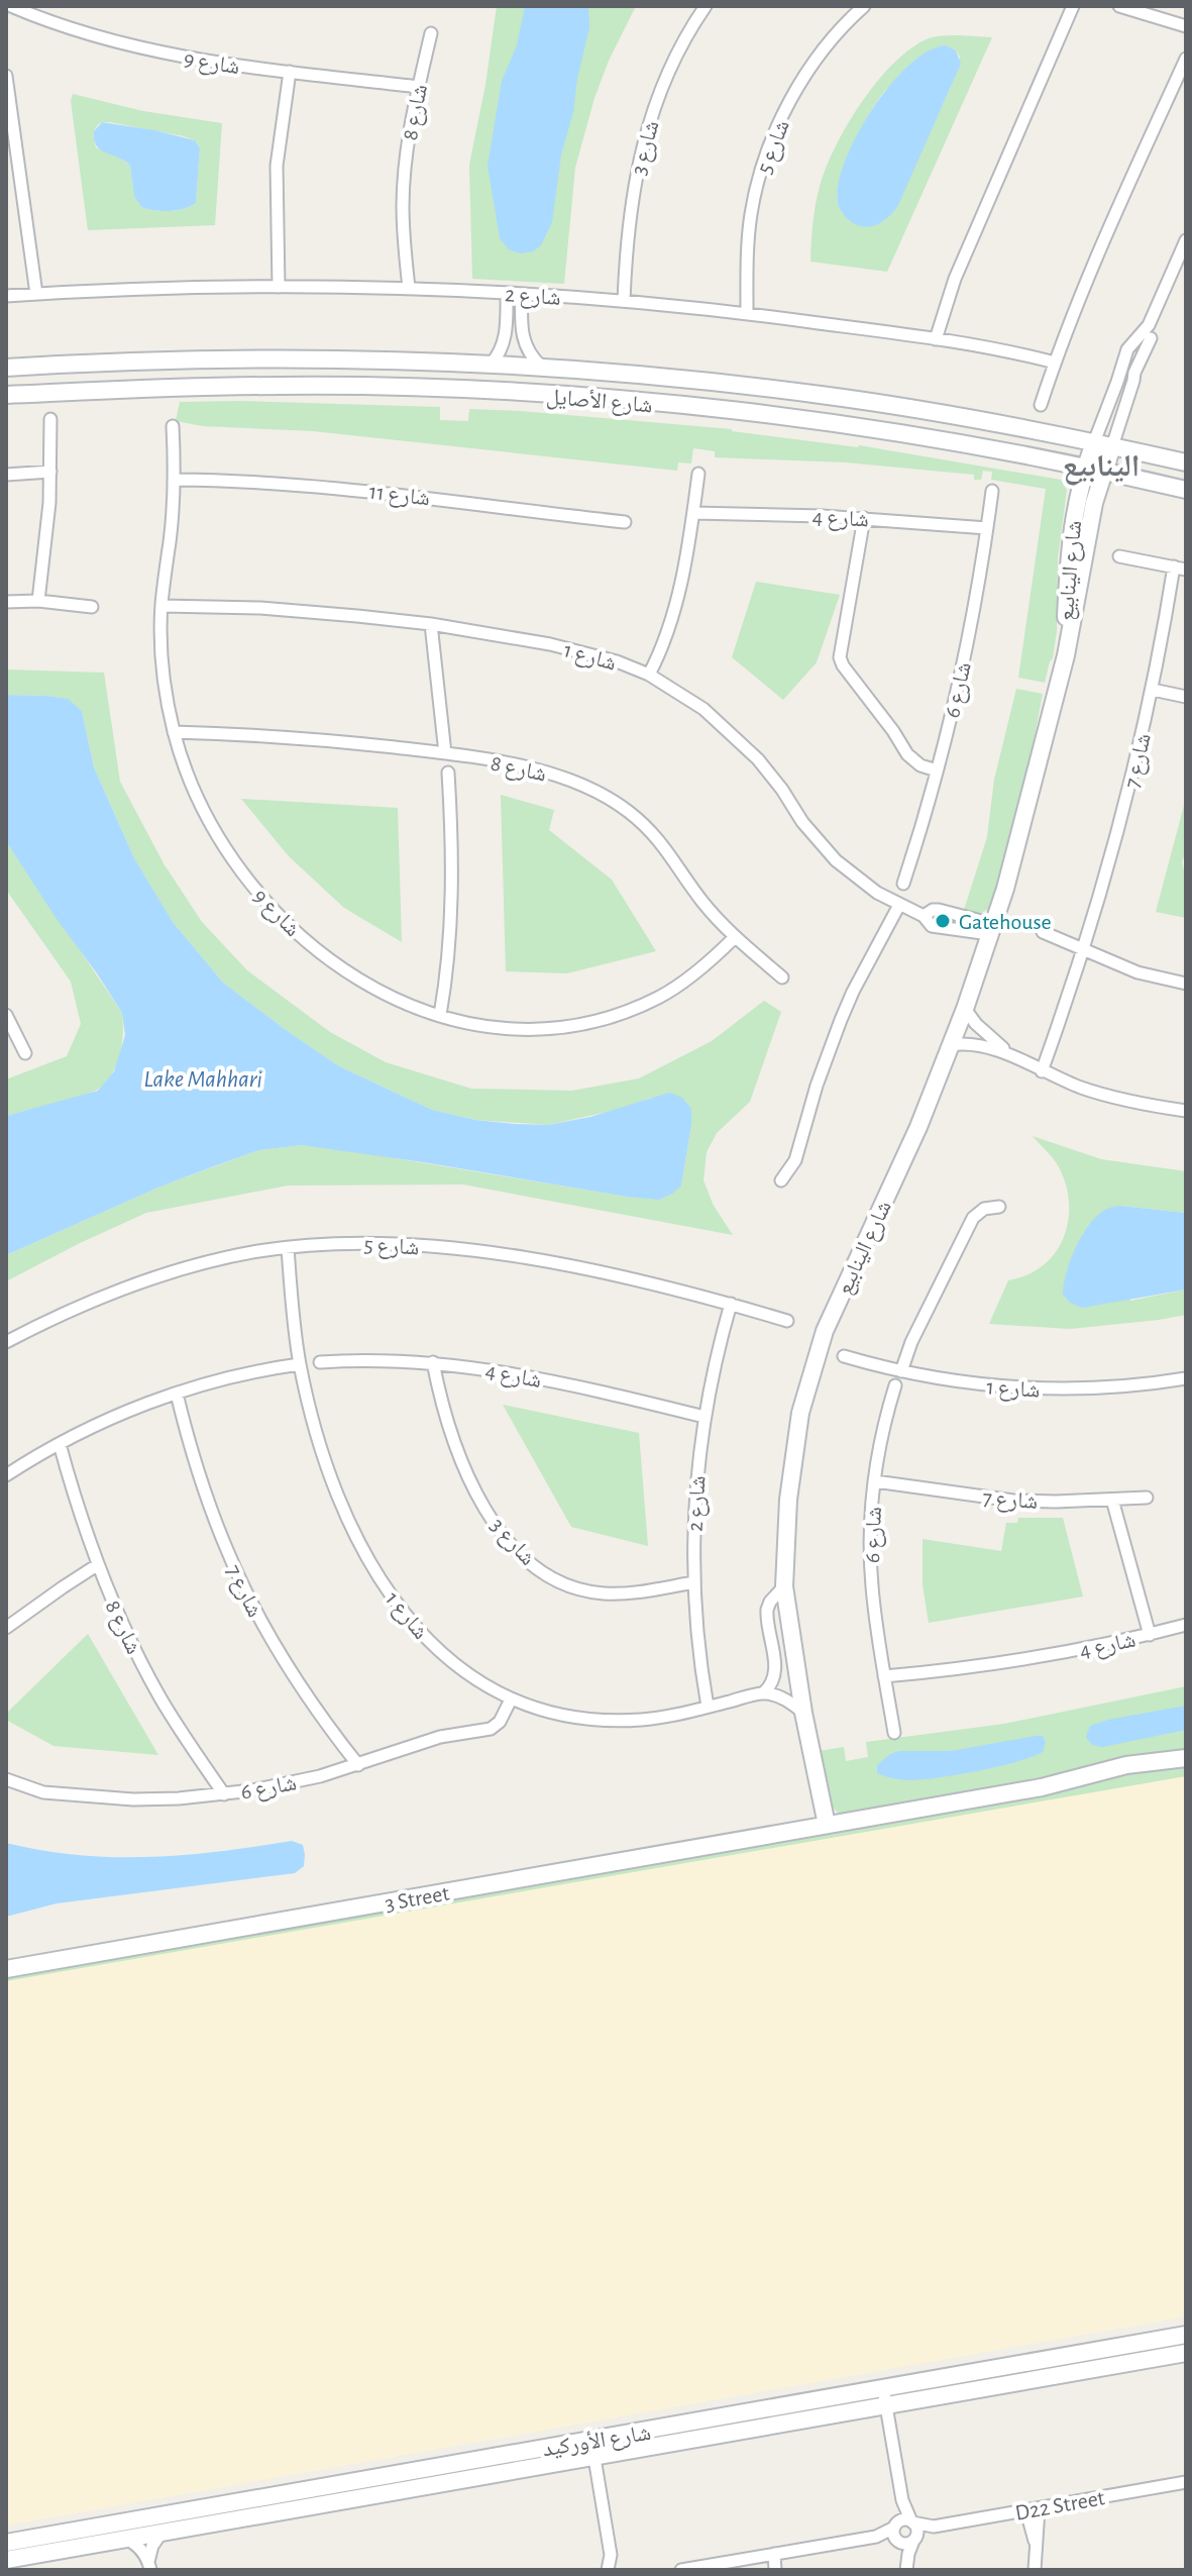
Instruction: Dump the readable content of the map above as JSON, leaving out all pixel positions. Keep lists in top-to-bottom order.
{
  "streets": {
    "street": [
      "شارع 9",
      "شارع 8",
      "شارع 5",
      "شارع 3",
      "شارع 2",
      "شارع الأصايل",
      "شارع 11",
      "شارع 4",
      "شارع الينابيع",
      "شارع 1",
      "شارع 6",
      "شارع 7",
      "3 Street",
      "شارع الأوركيد",
      "D22 Street"
    ]
  },
  "crossings": [
    ["شارع 9", "شارع 8"],
    ["شارع 9", "شارع 11"],
    ["شارع 9", "شارع 1"],
    ["شارع 8", "شارع 2"],
    ["شارع 8", "شارع 6"],
    ["شارع 5", "شارع 2"],
    ["شارع 5", "شارع 1"],
    ["شارع 3", "شارع 2"],
    ["شارع 3", "شارع 4"],
    ["شارع 2", "شارع 4"],
    ["شارع 2", "شارع 1"],
    ["شارع الأصايل", "شارع الينابيع"],
    ["شارع 4", "شارع 6"],
    ["شارع الينابيع", "شارع 1"],
    ["شارع الينابيع", "3 Street"],
    ["شارع 1", "شارع 6"],
    ["شارع 6", "شارع 7"]
  ],
  "districts": ["الينابيع"],
  "water": ["Lake Mahhari"],
  "places": ["Gatehouse"]
}
